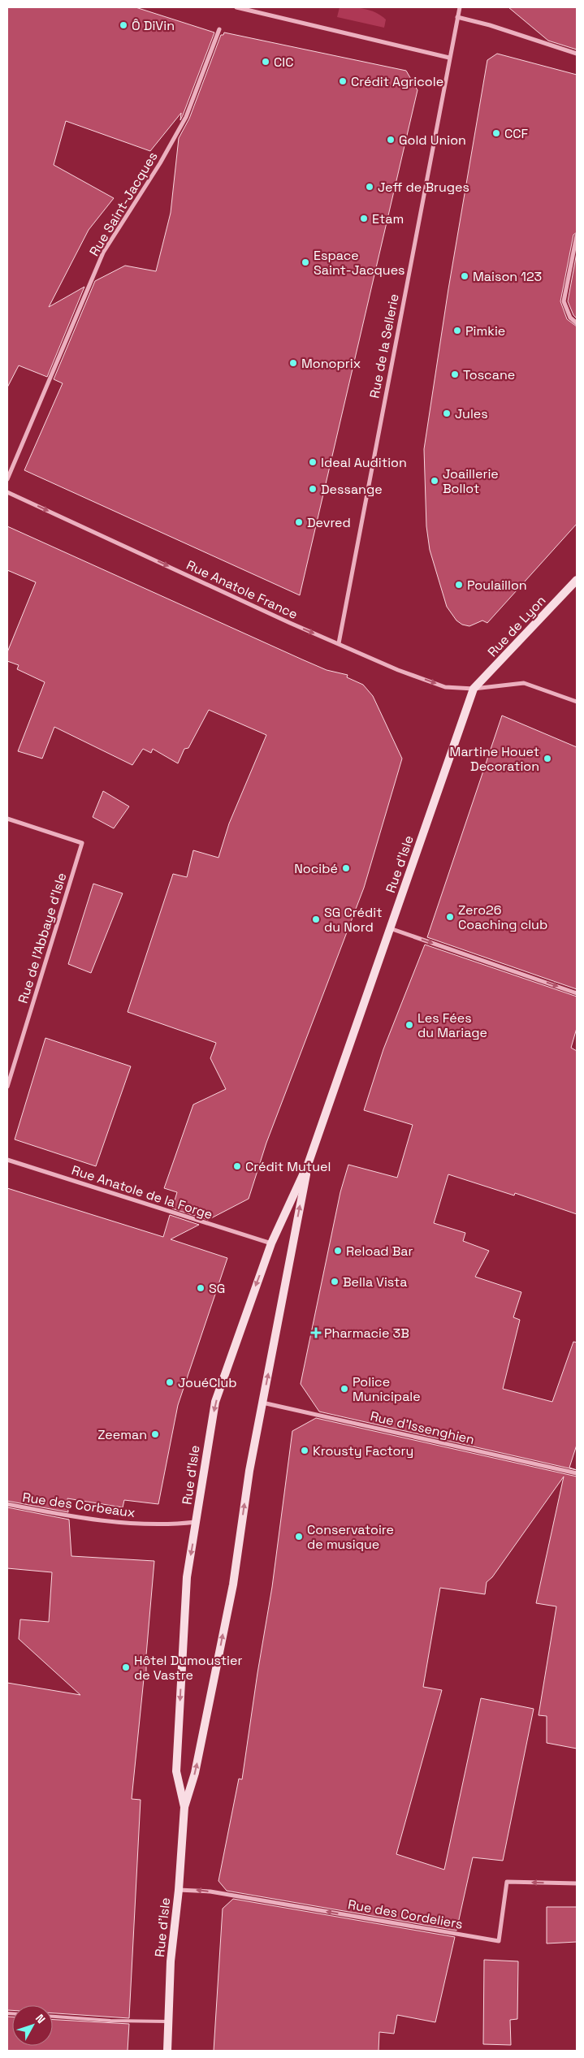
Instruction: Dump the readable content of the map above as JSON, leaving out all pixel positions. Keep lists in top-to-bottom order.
{
  "streets": {
    "street": [
      "Rue Saint-Jacques",
      "Rue de la Sellerie",
      "Rue Anatole France",
      "Rue de Lyon",
      "Rue d'Isle",
      "Rue de l'Abbaye d'Isle",
      "Rue Anatole de la Forge",
      "Rue d'Issenghien",
      "Rue des Corbeaux",
      "Rue des Cordeliers"
    ]
  },
  "crossings": [
    ["Rue de la Sellerie", "Rue Anatole France"],
    ["Rue Anatole France", "Rue de Lyon"],
    ["Rue Anatole France", "Rue d'Isle"],
    ["Rue de Lyon", "Rue d'Isle"],
    ["Rue d'Isle", "Rue Anatole de la Forge"],
    ["Rue d'Isle", "Rue d'Issenghien"],
    ["Rue d'Isle", "Rue des Corbeaux"],
    ["Rue d'Isle", "Rue des Cordeliers"]
  ],
  "one_way": ["Rue Anatole France", "Rue des Cordeliers"],
  "places": {
    "other": [
      "Ô DiVin",
      "CIC",
      "Crédit Agricole",
      "CCF",
      "Gold Union",
      "Jeff de Bruges",
      "Etam",
      "Espace Saint-Jacques",
      "Maison 123",
      "Pimkie",
      "Monoprix",
      "Toscane",
      "Jules",
      "Ideal Audition",
      "Joaillerie Bollot",
      "Dessange",
      "Devred",
      "Poulaillon",
      "Martine Houet Decoration",
      "Nocibé",
      "Zero26 Coaching club",
      "SG Crédit du Nord",
      "Les Fées du Mariage",
      "Crédit Mutuel",
      "Reload Bar",
      "Bella Vista",
      "SG",
      "JouéClub",
      "Police Municipale",
      "Zeeman",
      "Krousty Factory",
      "Conservatoire de musique",
      "Hôtel Dumoustier de Vastre"
    ],
    "health": ["Pharmacie 3B"]
  },
  "north": "top right"
}
